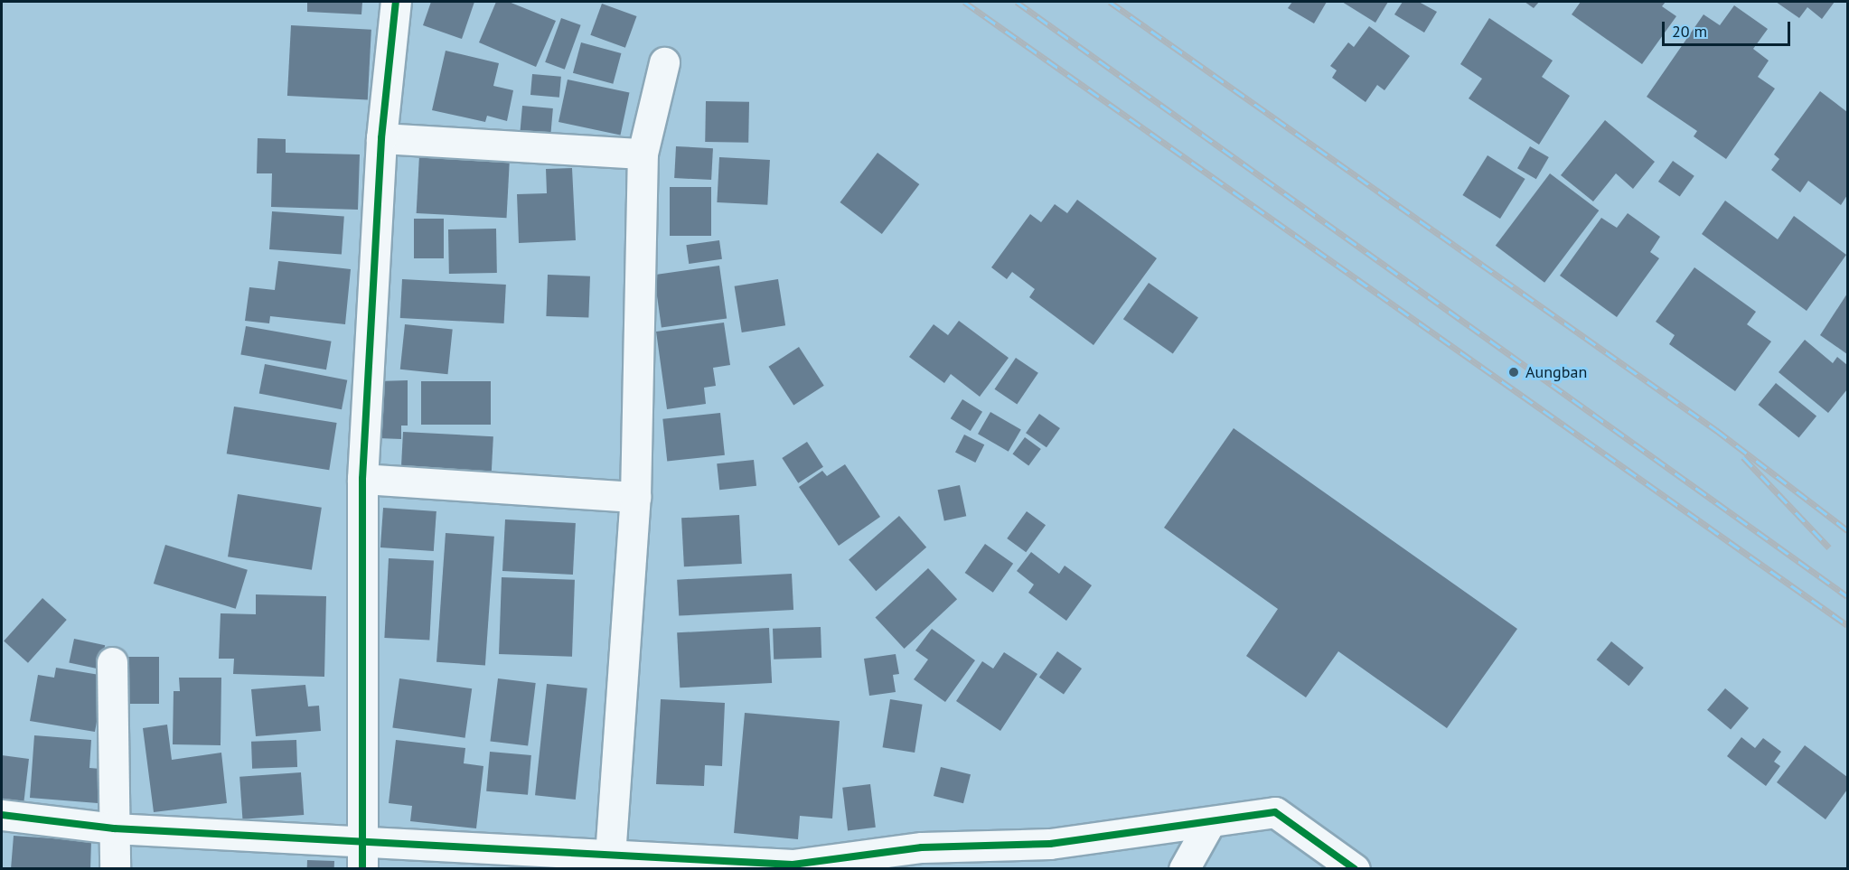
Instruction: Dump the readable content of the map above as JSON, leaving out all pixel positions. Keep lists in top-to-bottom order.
{
  "places": ["Aungban"],
  "scale_bar": "20 m"
}
